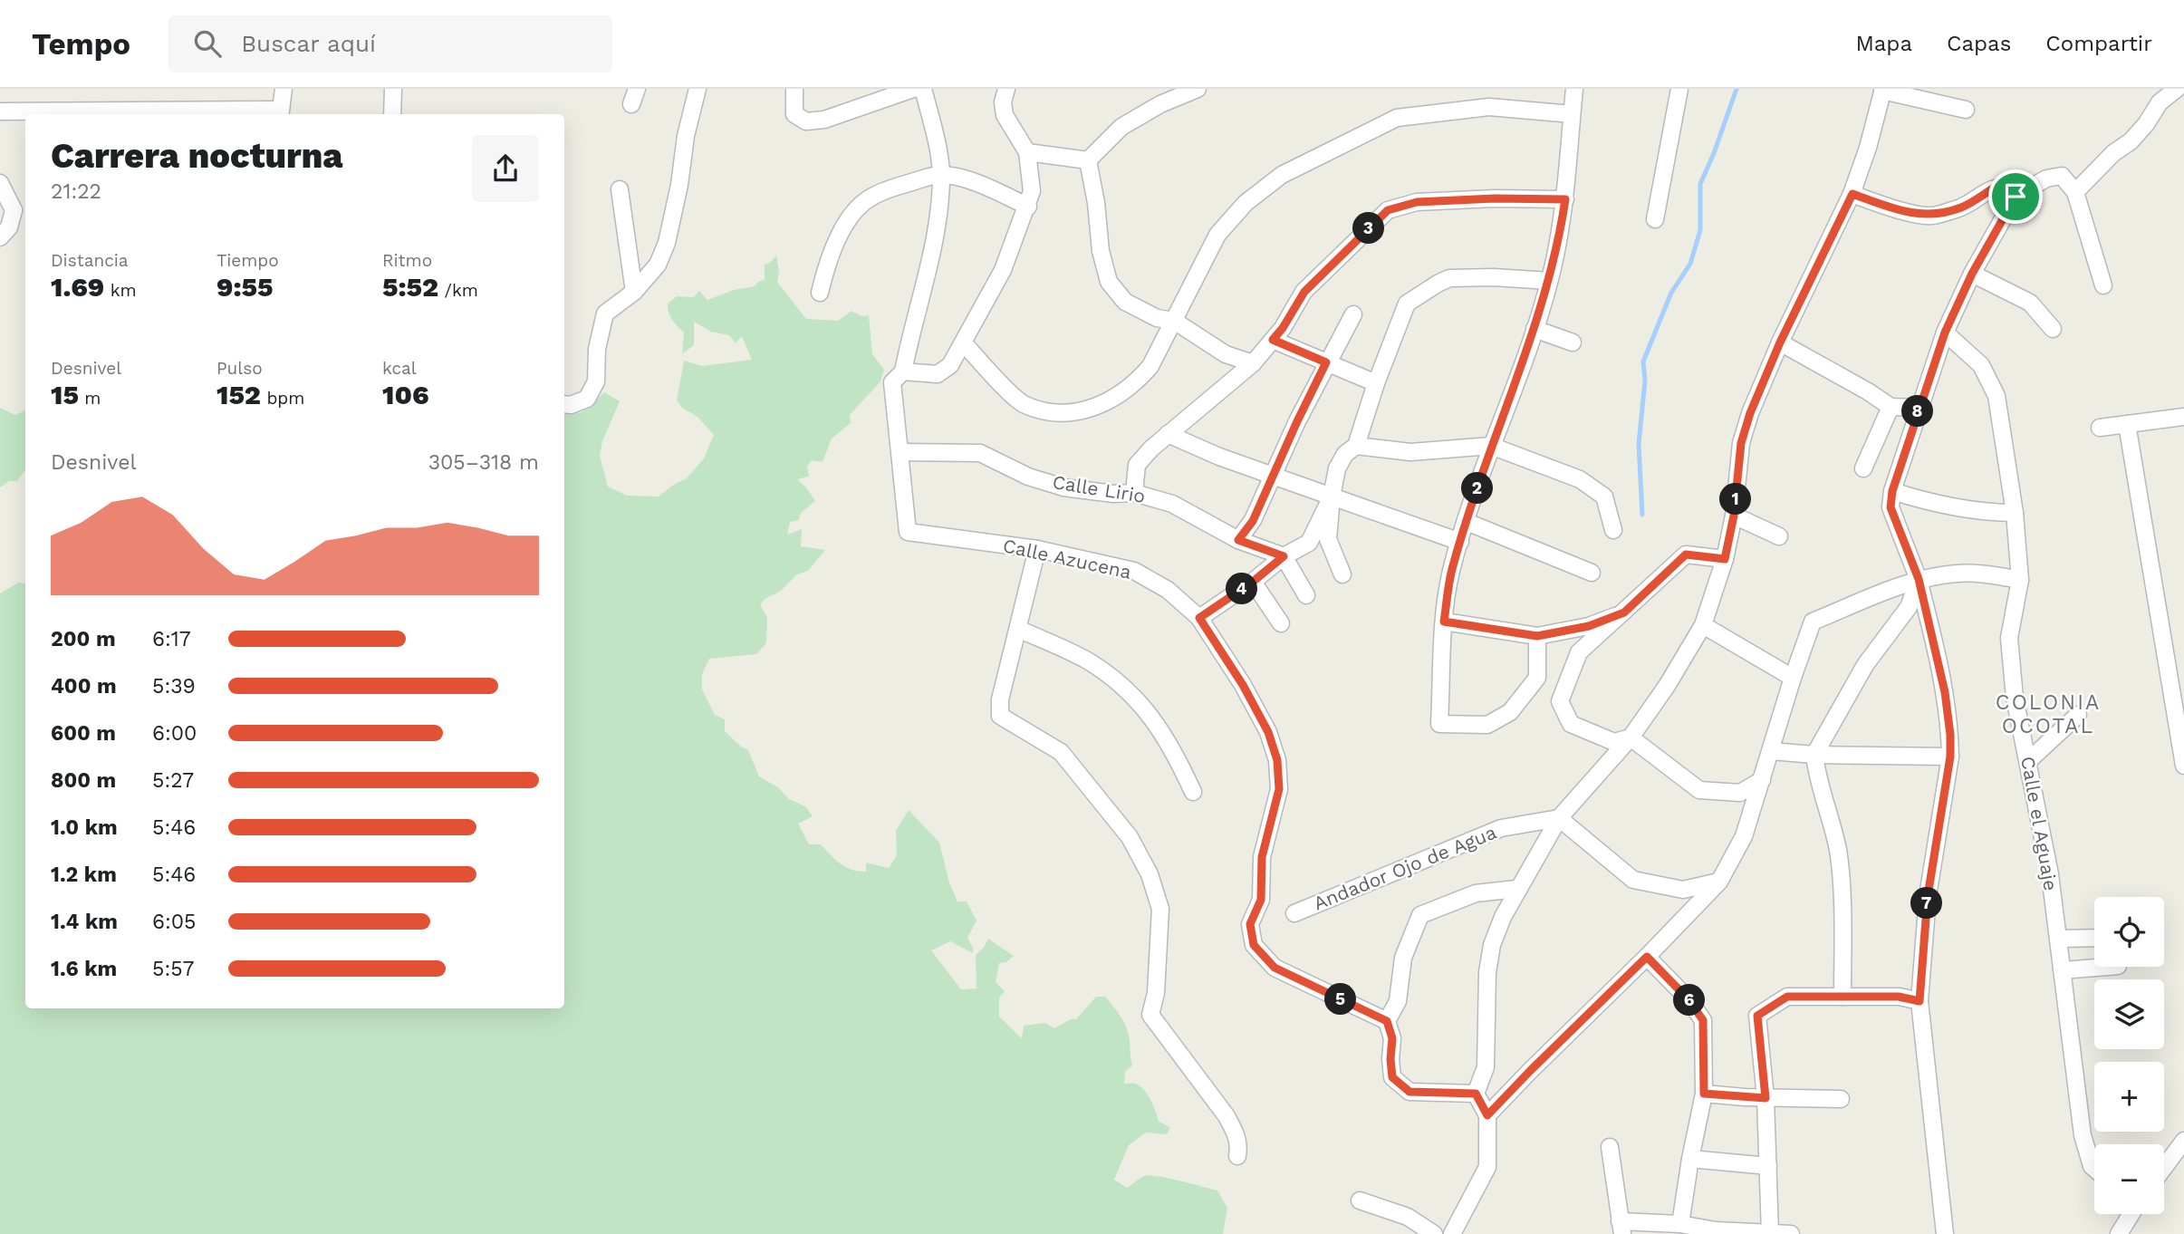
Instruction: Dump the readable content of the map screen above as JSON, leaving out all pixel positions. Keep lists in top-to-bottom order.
{
  "streets": {
    "street": [
      "Calle Lirio",
      "Calle Azucena",
      "Calle el Aguaje",
      "Andador Ojo de Agua"
    ]
  },
  "crossings": [
    ["Calle Lirio", "Calle Azucena"]
  ],
  "districts": ["COLONIA OCOTAL"],
  "page": {
    "header": "Tempo",
    "search": "Buscar aquí",
    "nav": ["Mapa", "Capas", "Compartir"],
    "heading": ["Carrera nocturna", "21:22"],
    "pins": [
      "3",
      "8",
      "2",
      "1",
      "4",
      "7",
      "5",
      "6"
    ],
    "stats": [
      ["Distancia", "1.69 km"],
      ["Tiempo", "9:55"],
      ["Ritmo", "5:52 /km"],
      ["Desnivel", "15 m"],
      ["Pulso", "152 bpm"],
      ["kcal", "106"]
    ],
    "chart": ["Desnivel", "305–318 m"],
    "list": [
      {
        "name": "200 m",
        "note": "6:17"
      },
      {
        "name": "400 m",
        "note": "5:39"
      },
      {
        "name": "600 m",
        "note": "6:00"
      },
      {
        "name": "800 m",
        "note": "5:27"
      },
      {
        "name": "1.0 km",
        "note": "5:46"
      },
      {
        "name": "1.2 km",
        "note": "5:46"
      },
      {
        "name": "1.4 km",
        "note": "6:05"
      },
      {
        "name": "1.6 km",
        "note": "5:57"
      }
    ],
    "map_buttons": ["+", "−"]
  }
}
